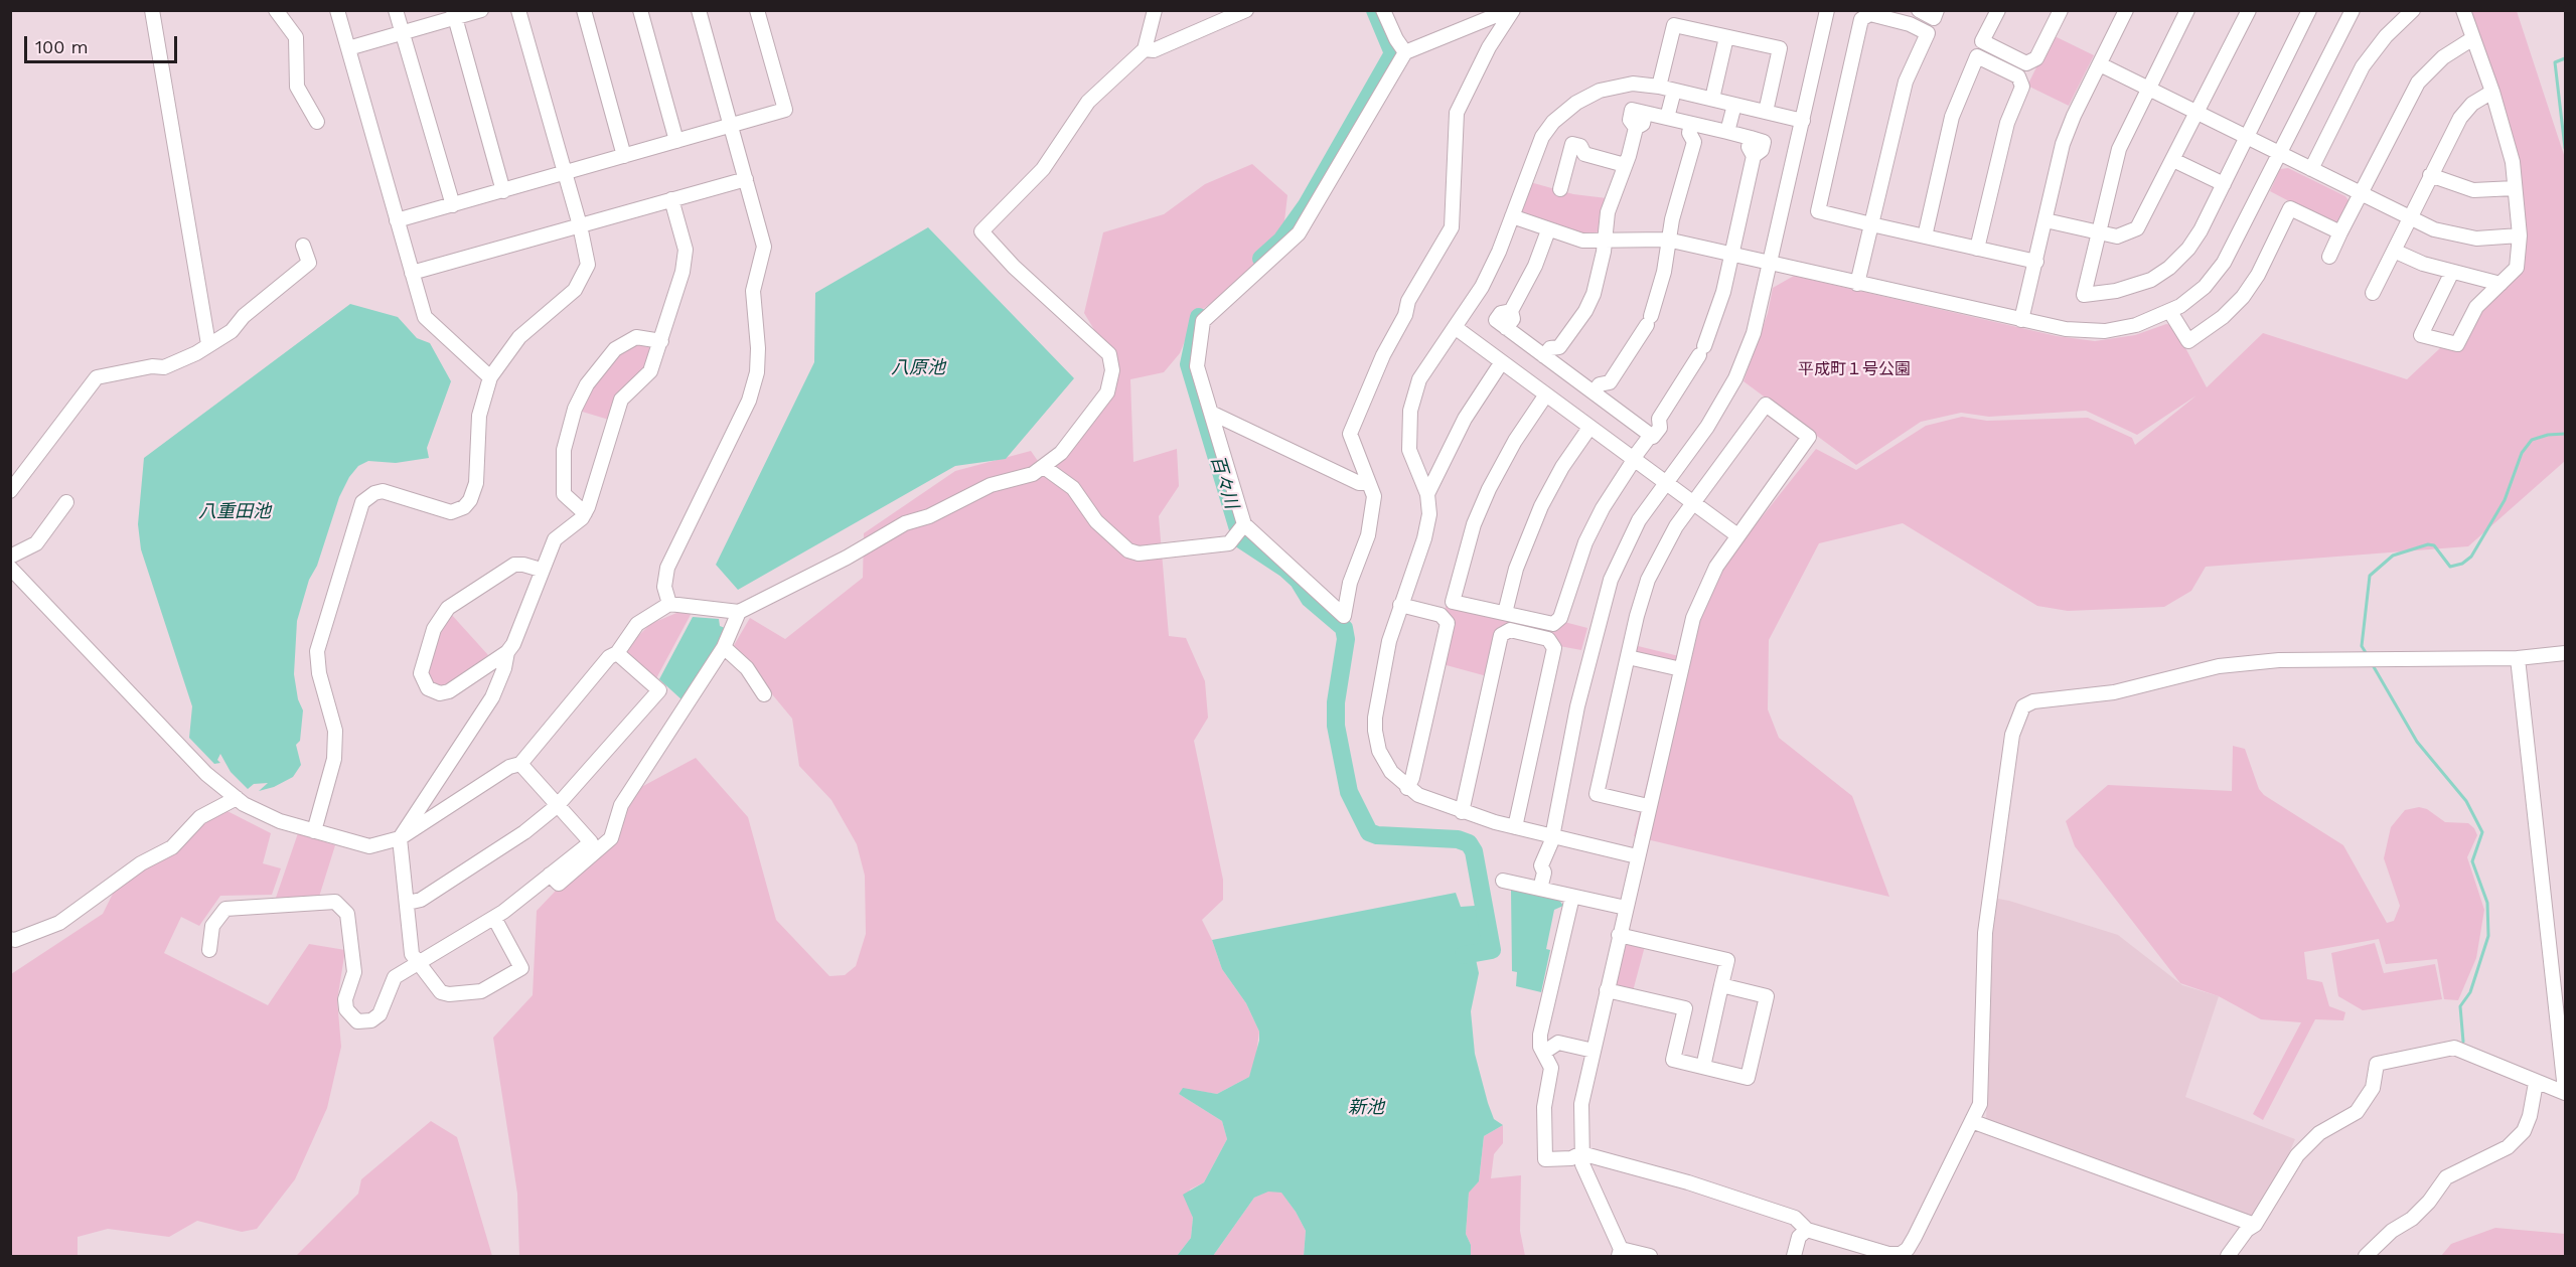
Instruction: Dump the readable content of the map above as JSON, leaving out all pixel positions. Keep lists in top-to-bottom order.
{
  "water": [
    "八原池",
    "百々川",
    "八重田池",
    "新池"
  ],
  "parks": ["平成町１号公園"],
  "scale_bar": "100 m"
}
